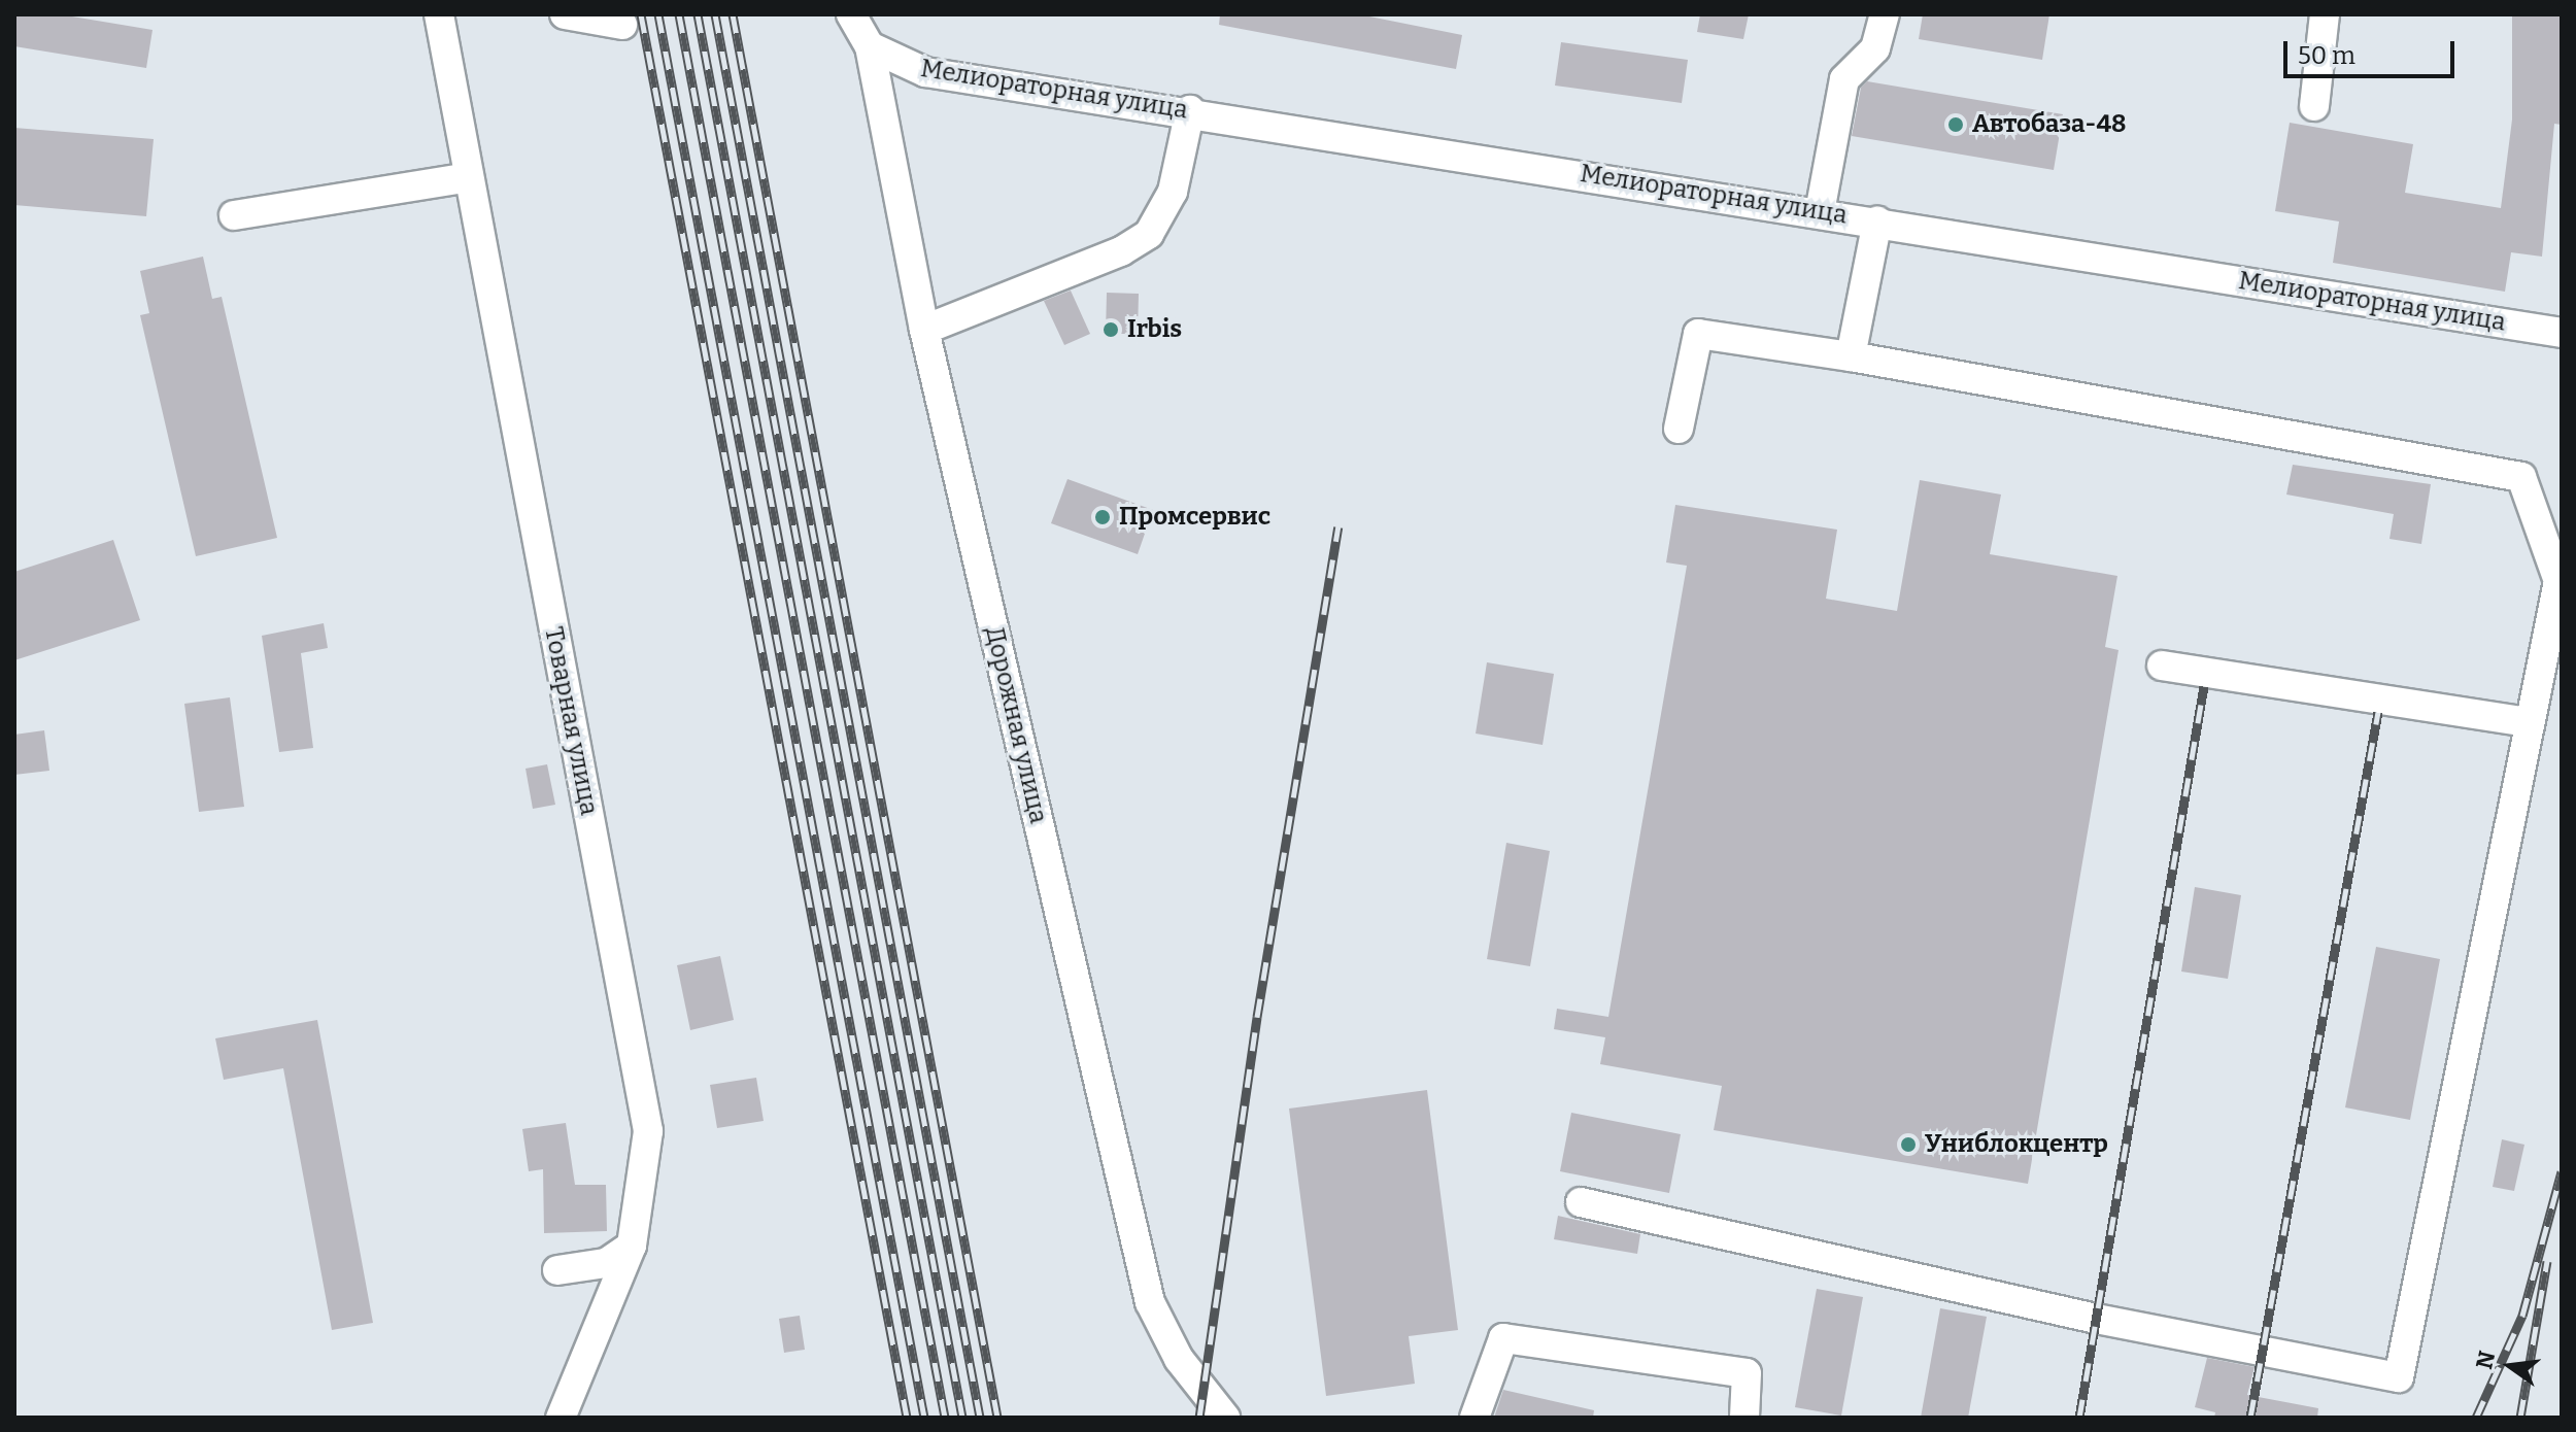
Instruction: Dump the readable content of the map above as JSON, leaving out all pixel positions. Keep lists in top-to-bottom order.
{
  "streets": {
    "street": ["Мелиораторная улица", "Товарная улица", "Дорожная улица"]
  },
  "crossings": [
    ["Мелиораторная улица", "Дорожная улица"]
  ],
  "places": [
    "Автобаза-48",
    "Irbis",
    "Промсервис",
    "Униблокцентр"
  ],
  "scale_bar": "50 m",
  "north": "left"
}
